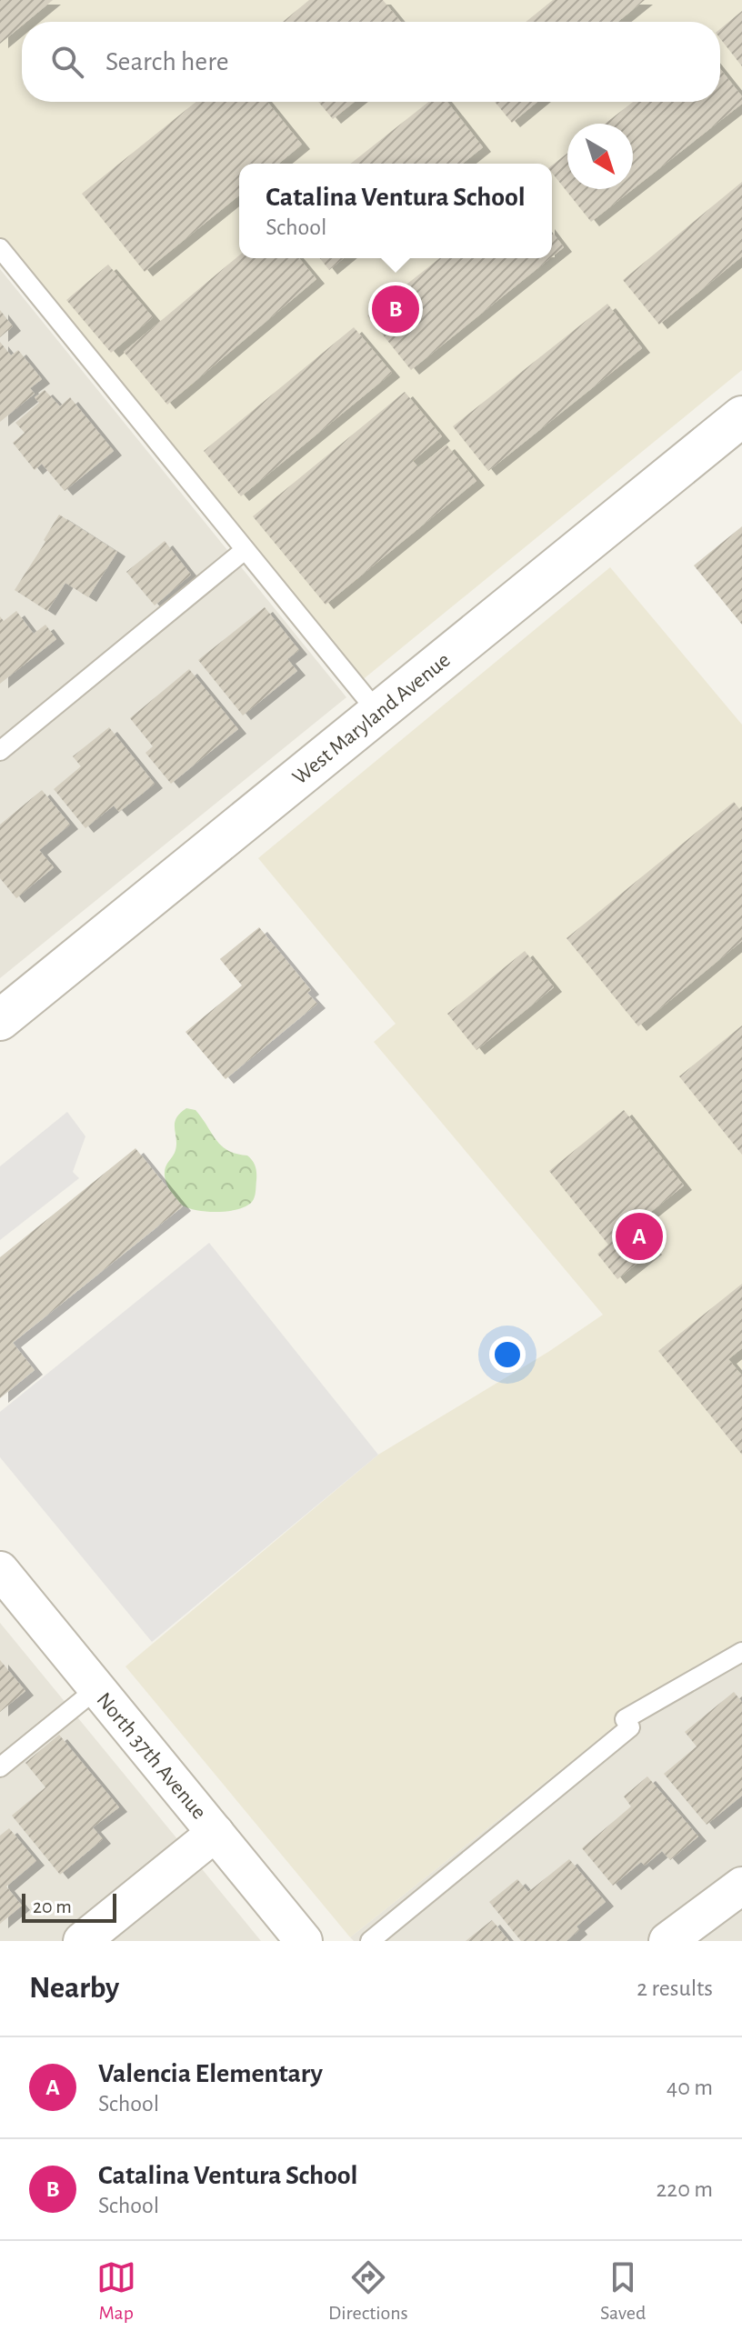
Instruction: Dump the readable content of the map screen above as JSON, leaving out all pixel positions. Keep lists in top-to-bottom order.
{
  "streets": {
    "street": ["West Maryland Avenue", "North 37th Avenue"]
  },
  "scale_bar": "20 m",
  "north": "bottom right",
  "page": {
    "search": "Search here",
    "popup": ["Catalina Ventura School", "School"],
    "pins": ["B", "A"],
    "scale": "20 m",
    "heading": ["Nearby", "2 results"],
    "list": [
      {
        "mark": "A",
        "name": "Valencia Elementary",
        "note": "School",
        "value": "40 m"
      },
      {
        "mark": "B",
        "name": "Catalina Ventura School",
        "note": "School",
        "value": "220 m"
      }
    ],
    "nav": ["Map", "Directions", "Saved"]
  }
}
